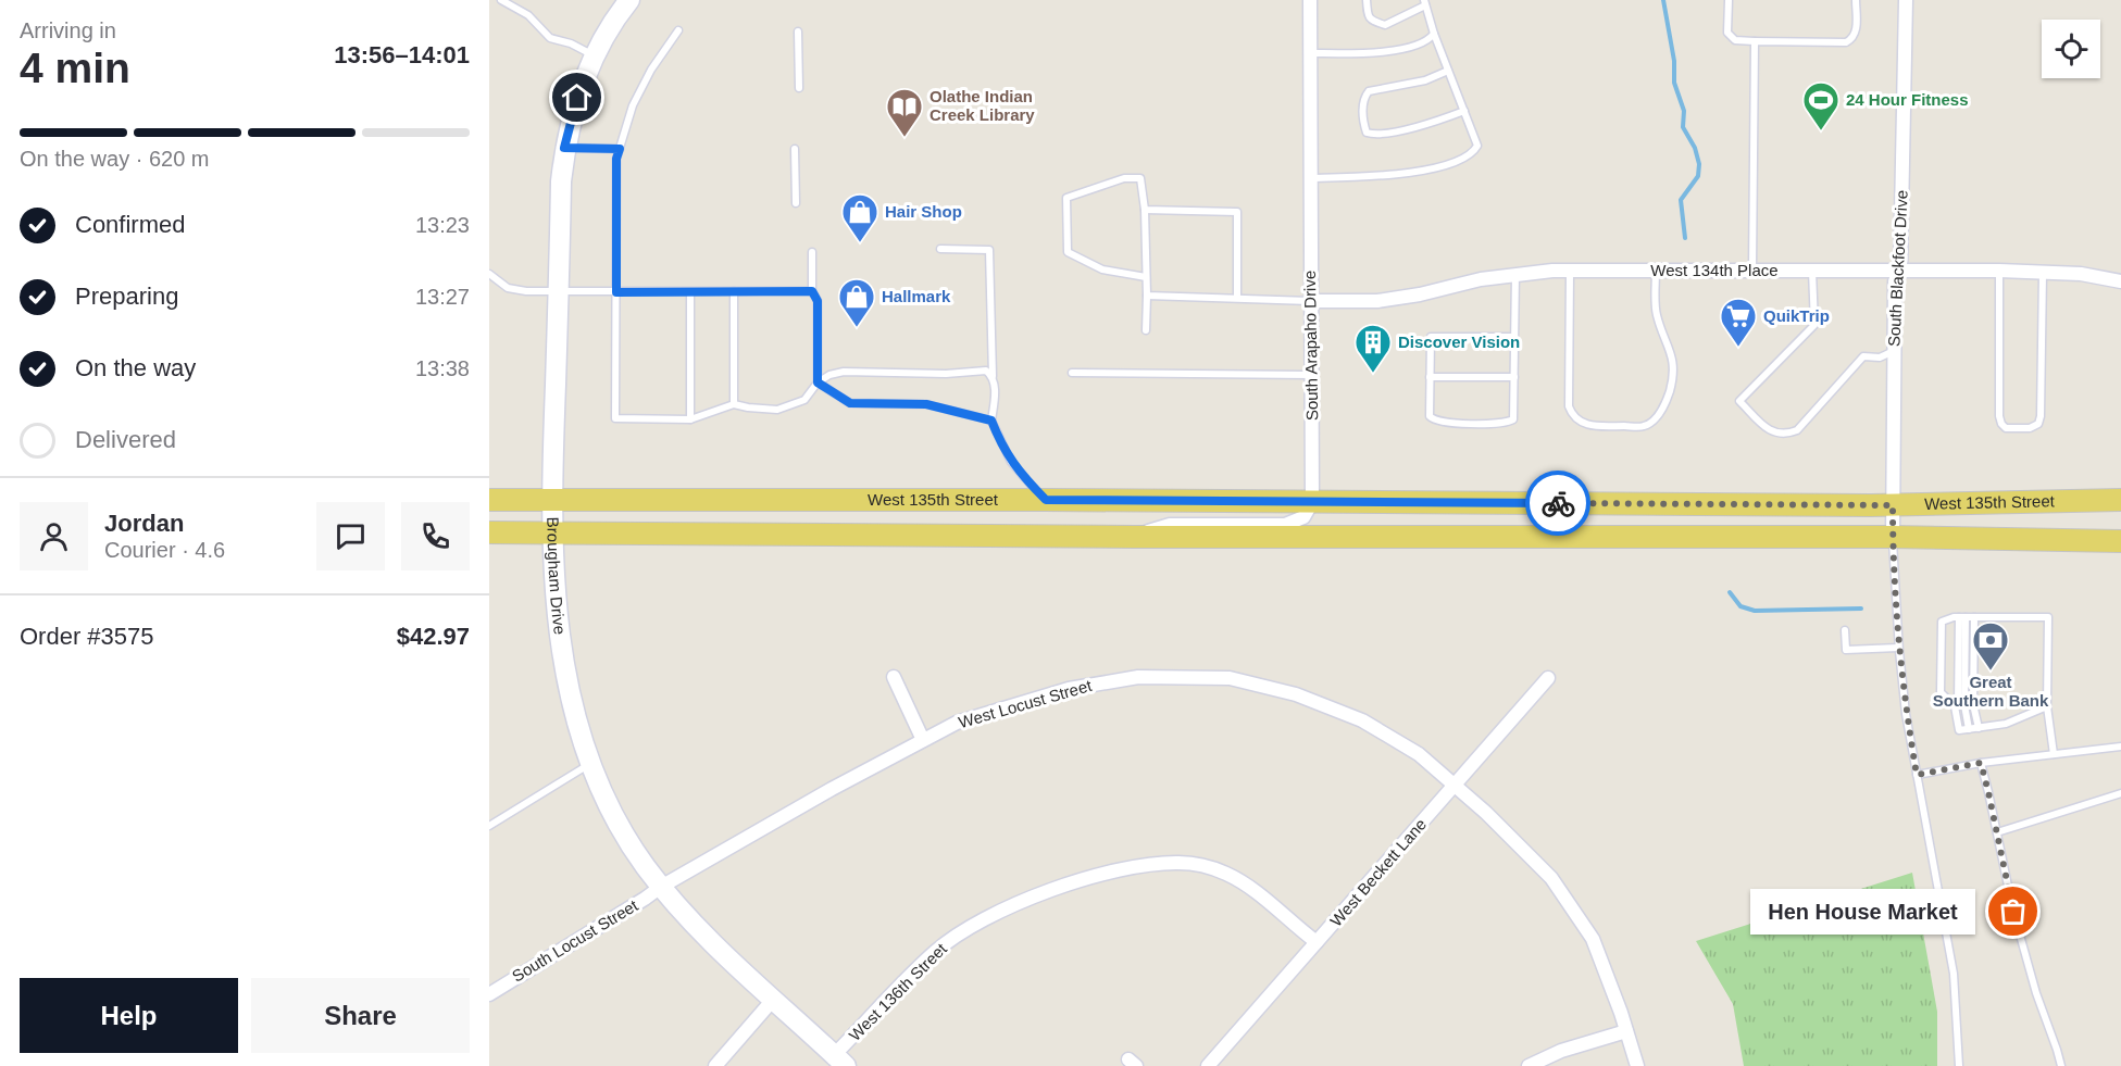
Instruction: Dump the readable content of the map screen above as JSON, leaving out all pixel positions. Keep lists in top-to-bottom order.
{
  "streets": {
    "main road": ["West 135th Street"],
    "street": [
      "South Blackfoot Drive",
      "West 134th Place",
      "South Arapaho Drive",
      "Brougham Drive",
      "West Locust Street",
      "West Beckett Lane",
      "South Locust Street",
      "West 136th Street"
    ]
  },
  "crossings": [
    ["South Blackfoot Drive", "West 134th Place"],
    ["South Blackfoot Drive", "West 135th Street"],
    ["West 134th Place", "South Arapaho Drive"],
    ["South Arapaho Drive", "West 135th Street"],
    ["West 135th Street", "Brougham Drive"],
    ["Brougham Drive", "West Locust Street"],
    ["Brougham Drive", "South Locust Street"],
    ["Brougham Drive", "West 136th Street"],
    ["West Locust Street", "West Beckett Lane"],
    ["West Locust Street", "South Locust Street"],
    ["West Beckett Lane", "West 136th Street"]
  ],
  "places": {
    "sports": ["24 Hour Fitness"],
    "library": ["Olathe Indian Creek Library"],
    "shop": ["Hair Shop", "Hallmark"],
    "supermarket": ["QuikTrip"],
    "building": ["Discover Vision"],
    "bank": ["Great Southern Bank"],
    "other": ["Hen House Market"]
  },
  "page": {
    "heading": ["4 min", "Arriving in", "13:56–14:01"],
    "panel": [
      "Jordan",
      "Courier · 4.6",
      "Order #3575",
      "$42.97"
    ],
    "bar": "On the way · 620 m",
    "list": [
      ["Confirmed", "13:23"],
      ["Preparing", "13:27"],
      ["On the way", "13:38"],
      "Delivered"
    ],
    "bubble": "Hen House Market",
    "buttons": ["Help", "Share"]
  }
}
